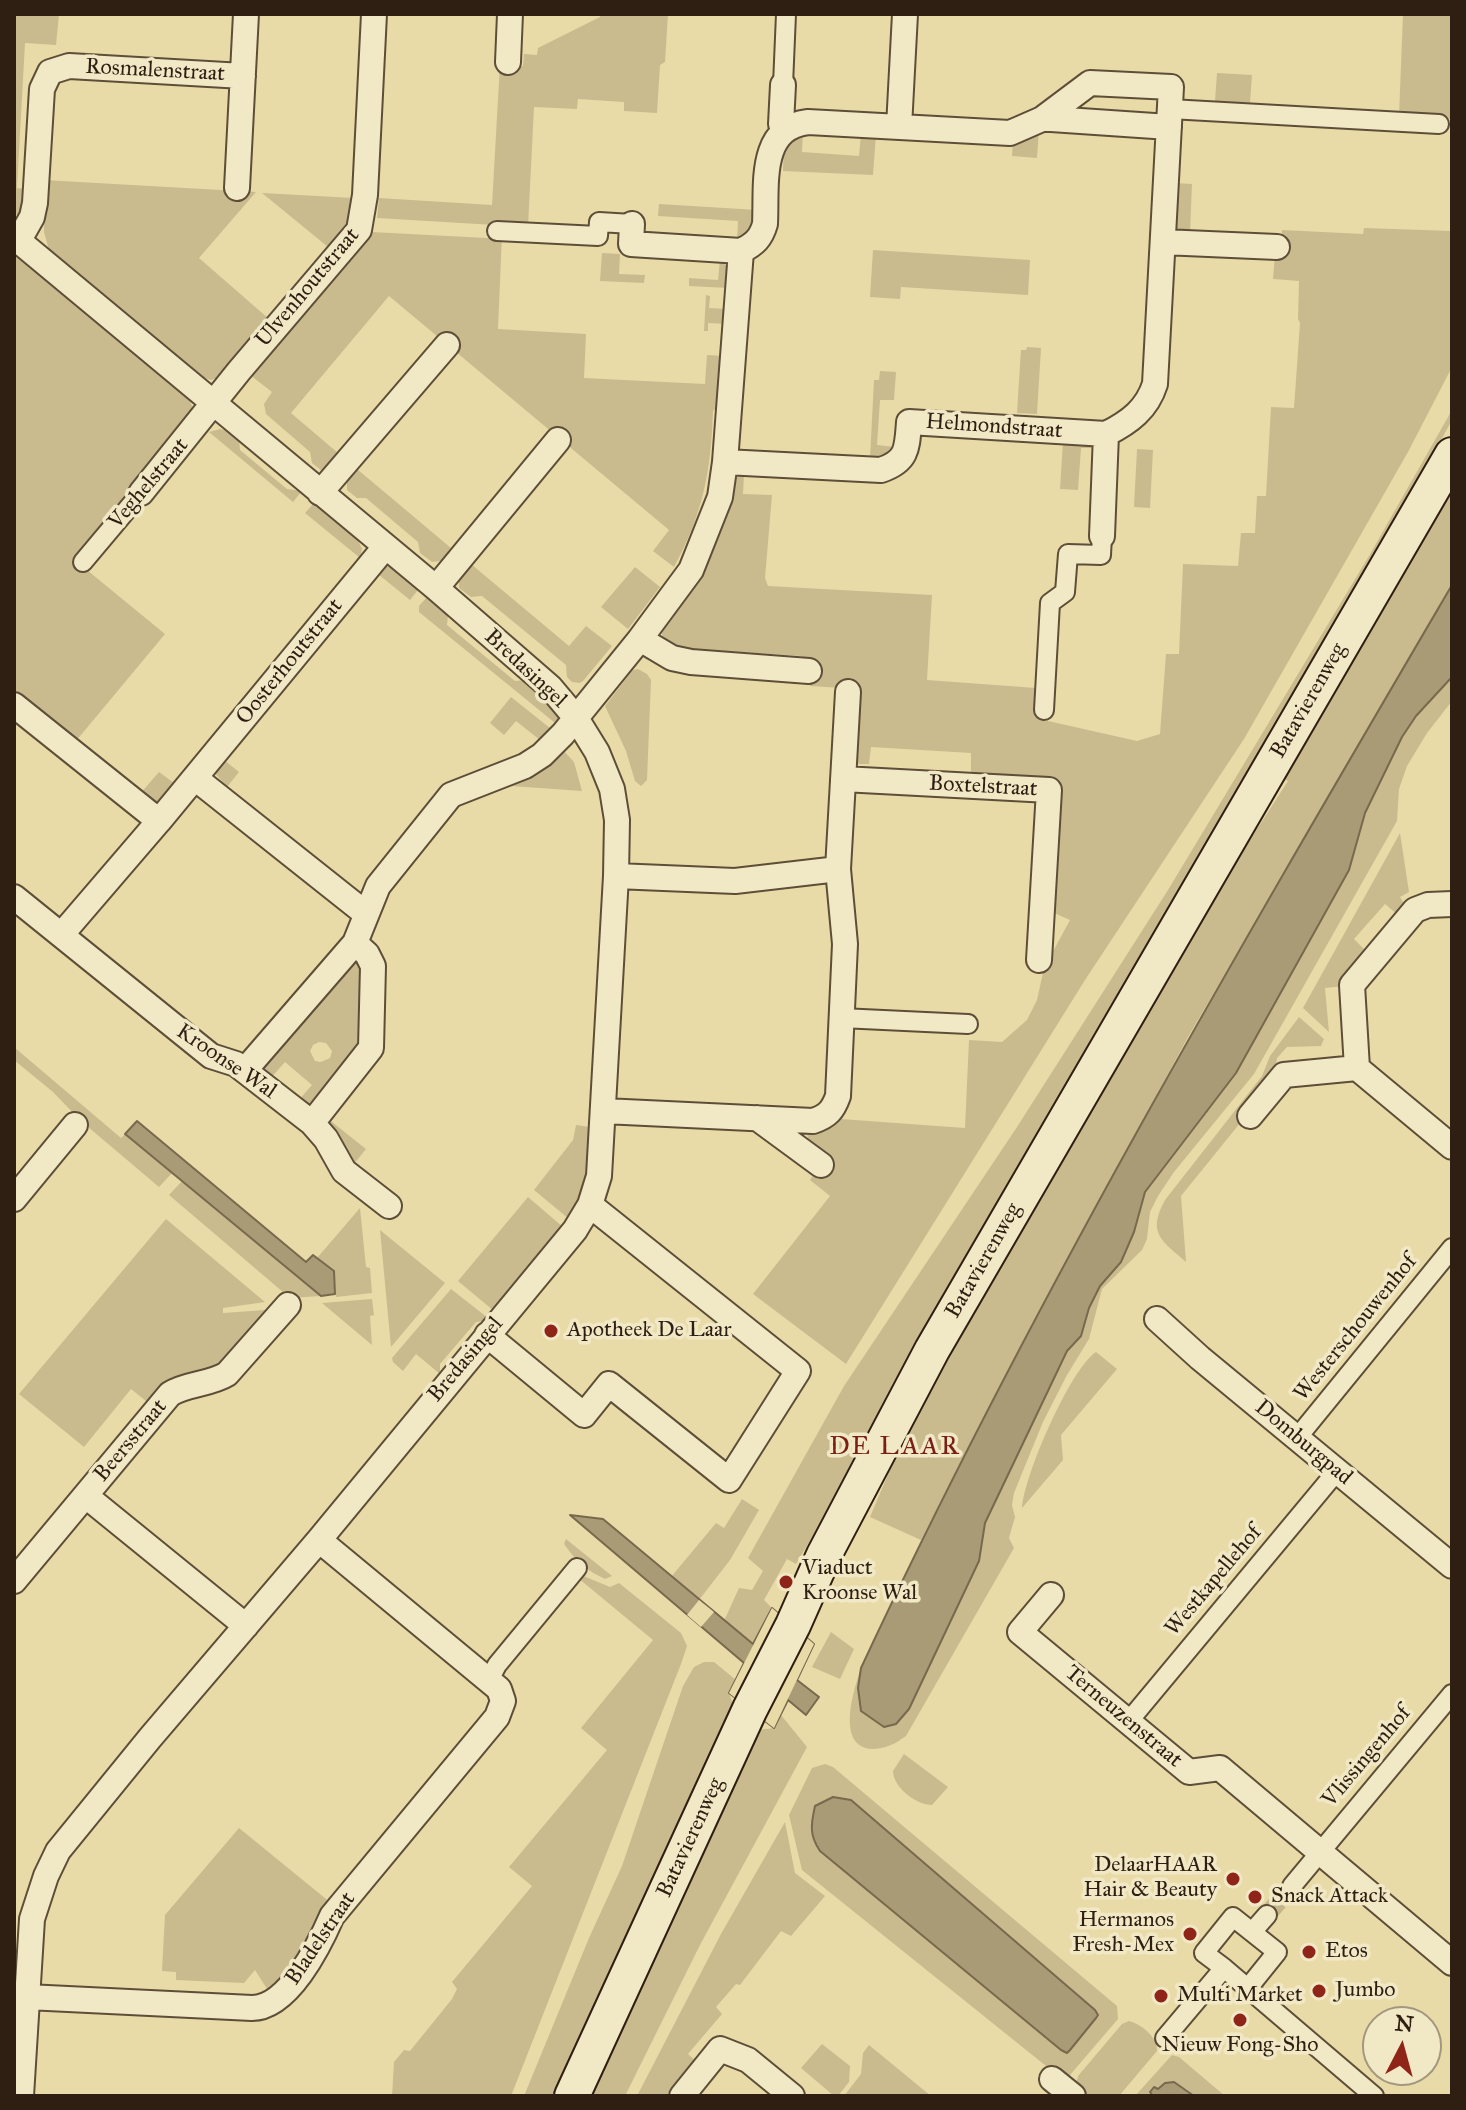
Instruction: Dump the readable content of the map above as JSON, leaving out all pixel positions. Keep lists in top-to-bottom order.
{
  "streets": {
    "main road": ["Batavierenweg"],
    "street": [
      "Rosmalenstraat",
      "Ulvenhoutstraat",
      "Helmondstraat",
      "Veghelstraat",
      "Oosterhoutstraat",
      "Bredasingel",
      "Boxtelstraat",
      "Kroonse Wal",
      "Westerschouwenhof",
      "Beersstraat",
      "Domburgpad",
      "Westkapellehof",
      "Terneuzenstraat",
      "Vlissingenhof",
      "Bladelstraat"
    ]
  },
  "crossings": [
    ["Rosmalenstraat", "Bredasingel"],
    ["Ulvenhoutstraat", "Veghelstraat"],
    ["Ulvenhoutstraat", "Bredasingel"],
    ["Veghelstraat", "Bredasingel"],
    ["Oosterhoutstraat", "Bredasingel"],
    ["Oosterhoutstraat", "Kroonse Wal"],
    ["Bredasingel", "Beersstraat"],
    ["Bredasingel", "Bladelstraat"],
    ["Westerschouwenhof", "Domburgpad"],
    ["Domburgpad", "Westkapellehof"],
    ["Westkapellehof", "Terneuzenstraat"],
    ["Terneuzenstraat", "Vlissingenhof"]
  ],
  "districts": ["DE LAAR"],
  "places": [
    "Apotheek De Laar",
    "Viaduct Kroonse Wal",
    "DelaarHAAR Hair & Beauty",
    "Snack Attack",
    "Hermanos Fresh-Mex",
    "Etos",
    "Jumbo",
    "Multi Market",
    "Nieuw Fong-Sho"
  ],
  "north": "top"
}
